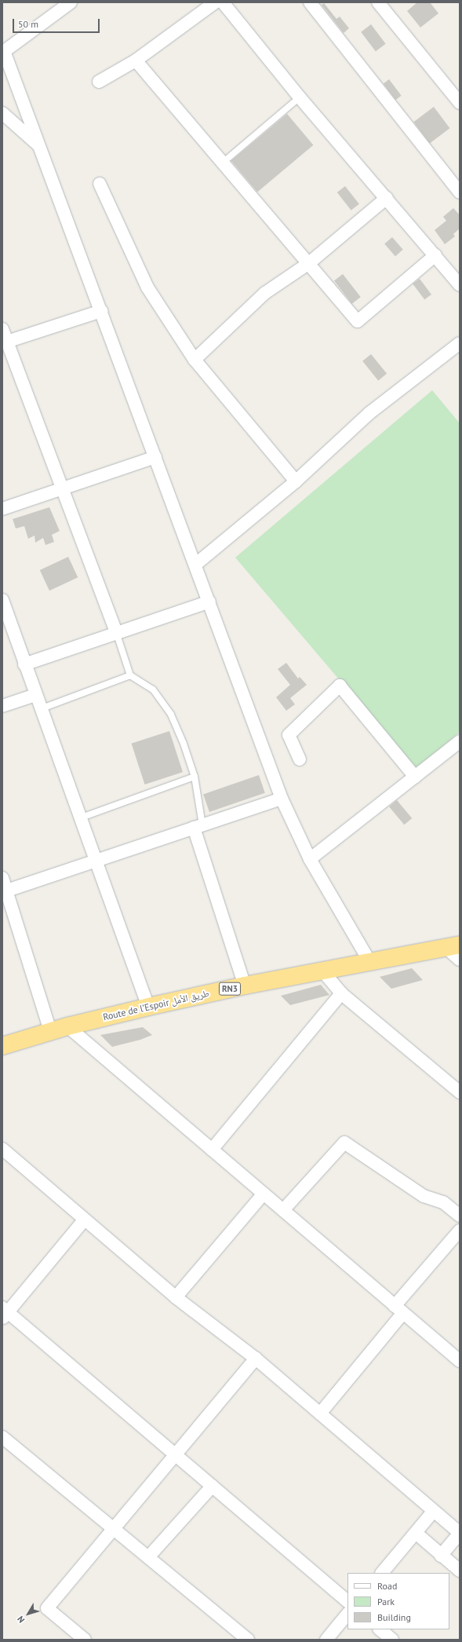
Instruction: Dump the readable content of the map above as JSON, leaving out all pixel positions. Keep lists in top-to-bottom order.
{
  "streets": {
    "highway": ["RN3", "Route de l’Espoir طريق الأمل"]
  },
  "legend": ["Road", "Park", "Building"],
  "scale_bar": "50 m",
  "north": "bottom left"
}
